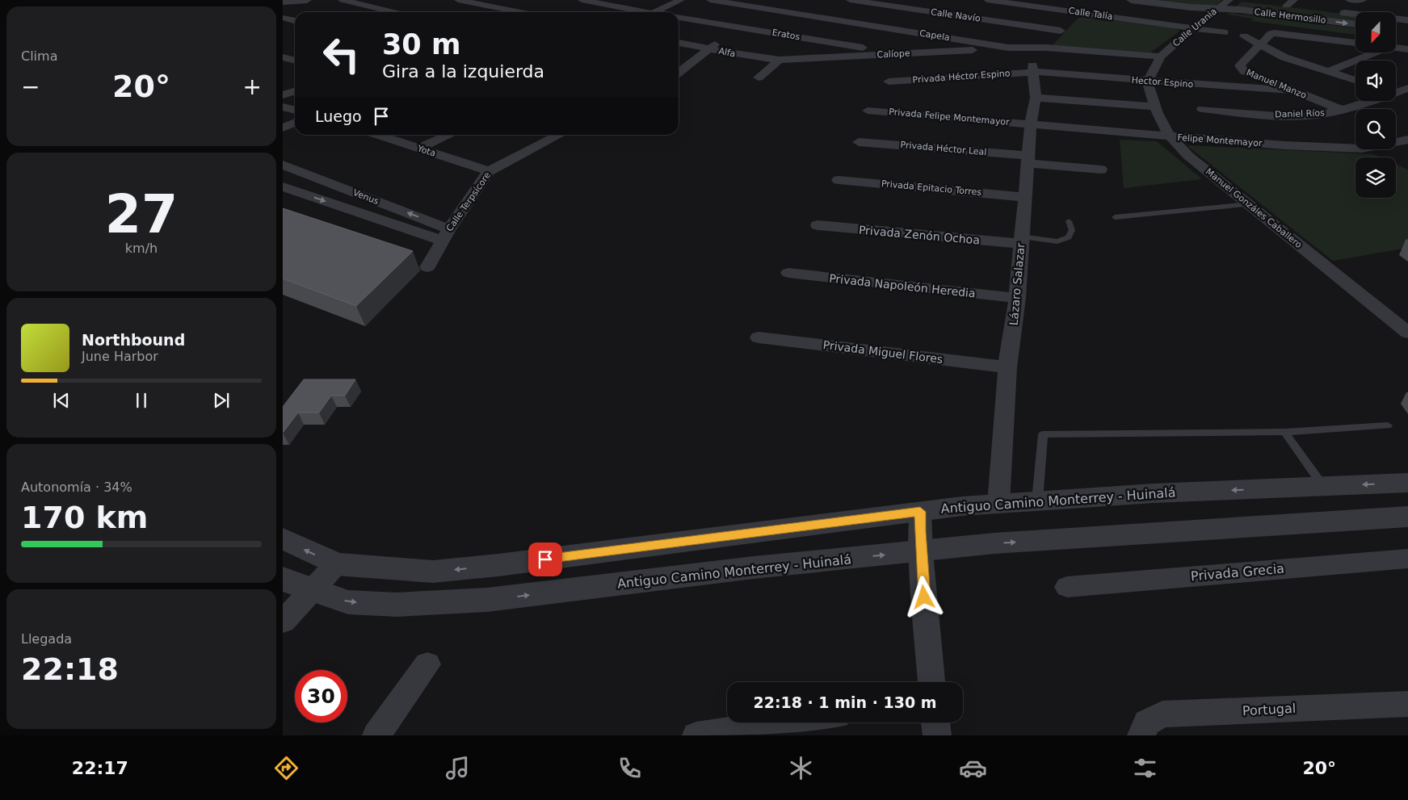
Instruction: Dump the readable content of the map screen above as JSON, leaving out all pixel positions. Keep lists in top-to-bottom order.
{
  "streets": {
    "street": [
      "Calle Talía",
      "Calle Navío",
      "Calle Hermosillo",
      "Calle Urania",
      "Eratos",
      "Capela",
      "Alfa",
      "Calíope",
      "Privada Héctor Espino",
      "Hector Espino",
      "Manuel Manzo",
      "Daniel Ríos",
      "Privada Felipe Montemayor",
      "Felipe Montemayor",
      "Privada Héctor Leal",
      "Yota",
      "Privada Epitacio Torres",
      "Venus",
      "Calle Terpsícore",
      "Manuel Gonzáles Caballero",
      "Privada Zenón Ochoa",
      "Lázaro Salazar",
      "Privada Napoleón Heredia",
      "Privada Miguel Flores",
      "Antiguo Camino Monterrey - Huinalá",
      "Privada Grecia",
      "Portugal"
    ]
  },
  "crossings": [
    ["Calle Talía", "Calle Urania"],
    ["Calle Hermosillo", "Calle Urania"],
    ["Calle Urania", "Capela"],
    ["Eratos", "Calíope"],
    ["Capela", "Calíope"],
    ["Alfa", "Calíope"],
    ["Privada Héctor Espino", "Hector Espino"],
    ["Privada Héctor Espino", "Lázaro Salazar"],
    ["Hector Espino", "Manuel Manzo"],
    ["Hector Espino", "Manuel Gonzáles Caballero"],
    ["Hector Espino", "Lázaro Salazar"],
    ["Manuel Manzo", "Daniel Ríos"],
    ["Privada Felipe Montemayor", "Felipe Montemayor"],
    ["Privada Felipe Montemayor", "Lázaro Salazar"],
    ["Felipe Montemayor", "Manuel Gonzáles Caballero"],
    ["Felipe Montemayor", "Lázaro Salazar"],
    ["Privada Héctor Leal", "Lázaro Salazar"],
    ["Yota", "Calle Terpsícore"],
    ["Privada Epitacio Torres", "Lázaro Salazar"],
    ["Venus", "Calle Terpsícore"],
    ["Privada Zenón Ochoa", "Lázaro Salazar"],
    ["Lázaro Salazar", "Privada Napoleón Heredia"],
    ["Lázaro Salazar", "Privada Miguel Flores"],
    ["Lázaro Salazar", "Antiguo Camino Monterrey - Huinalá"]
  ],
  "north": "bottom",
  "page": {
    "tile": [
      "Clima",
      ["27", "km/h"],
      ["Autonomía · 34%", "170 km"],
      ["Llegada", "22:18"]
    ],
    "turn": ["30 m", "Gira a la izquierda"],
    "heat": ["−", "20°", "+"],
    "then": "Luego",
    "song": ["Northbound", "June Harbor"],
    "limit": "30",
    "trip": "22:18 · 1 min · 130 m",
    "tabs": ["22:17", "20°"]
  }
}
